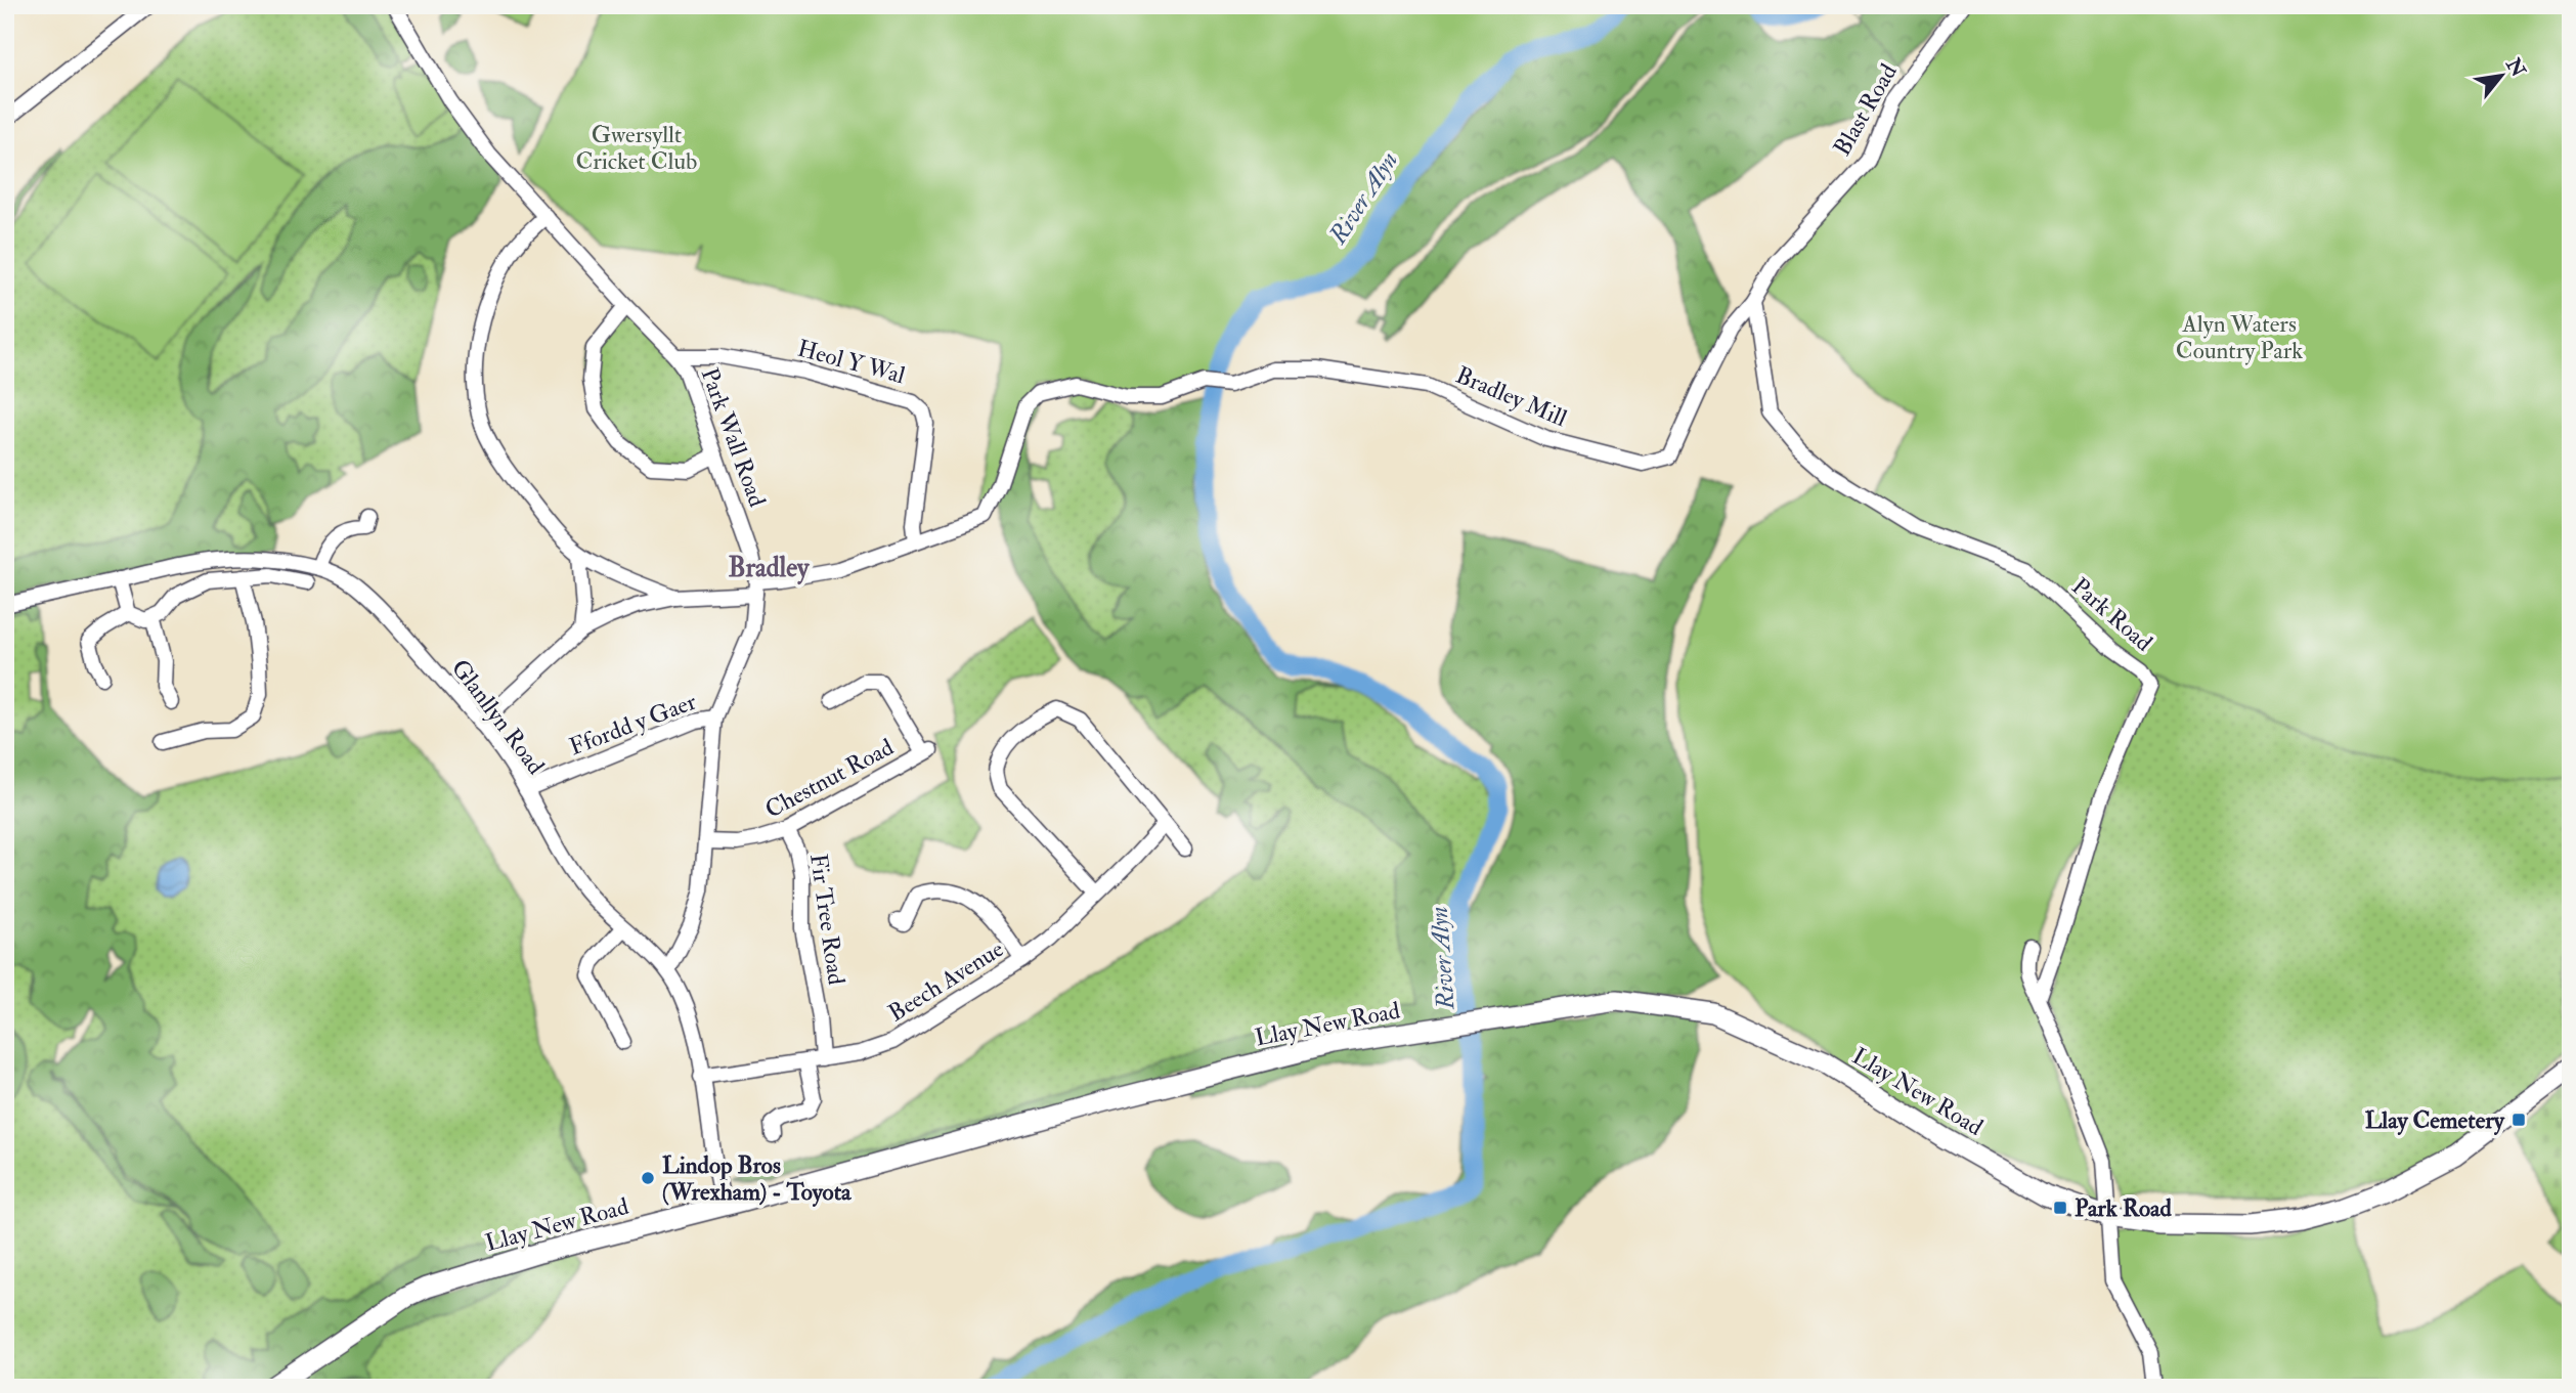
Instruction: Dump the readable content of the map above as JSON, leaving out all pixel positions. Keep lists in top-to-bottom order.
{
  "streets": {
    "main road": ["Llay New Road"],
    "street": [
      "Blast Road",
      "Heol Y Wal",
      "Bradley Mill",
      "Park Wall Road",
      "Park Road",
      "Glanllyn Road",
      "Ffordd y Gaer",
      "Chestnut Road",
      "Fir Tree Road",
      "Beech Avenue"
    ]
  },
  "crossings": [
    ["Blast Road", "Bradley Mill"],
    ["Blast Road", "Park Road"],
    ["Heol Y Wal", "Bradley Mill"],
    ["Heol Y Wal", "Park Wall Road"],
    ["Bradley Mill", "Park Road"],
    ["Park Wall Road", "Glanllyn Road"],
    ["Park Wall Road", "Ffordd y Gaer"],
    ["Park Wall Road", "Chestnut Road"],
    ["Glanllyn Road", "Ffordd y Gaer"],
    ["Glanllyn Road", "Beech Avenue"],
    ["Glanllyn Road", "Llay New Road"],
    ["Chestnut Road", "Fir Tree Road"],
    ["Fir Tree Road", "Beech Avenue"]
  ],
  "districts": ["Bradley"],
  "water": ["River Alyn"],
  "parks": ["Gwersyllt Cricket Club", "Alyn Waters Country Park"],
  "places": {
    "transit": ["Llay Cemetery", "Park Road"],
    "other": ["Lindop Bros (Wrexham) - Toyota"]
  },
  "north": "top right"
}
